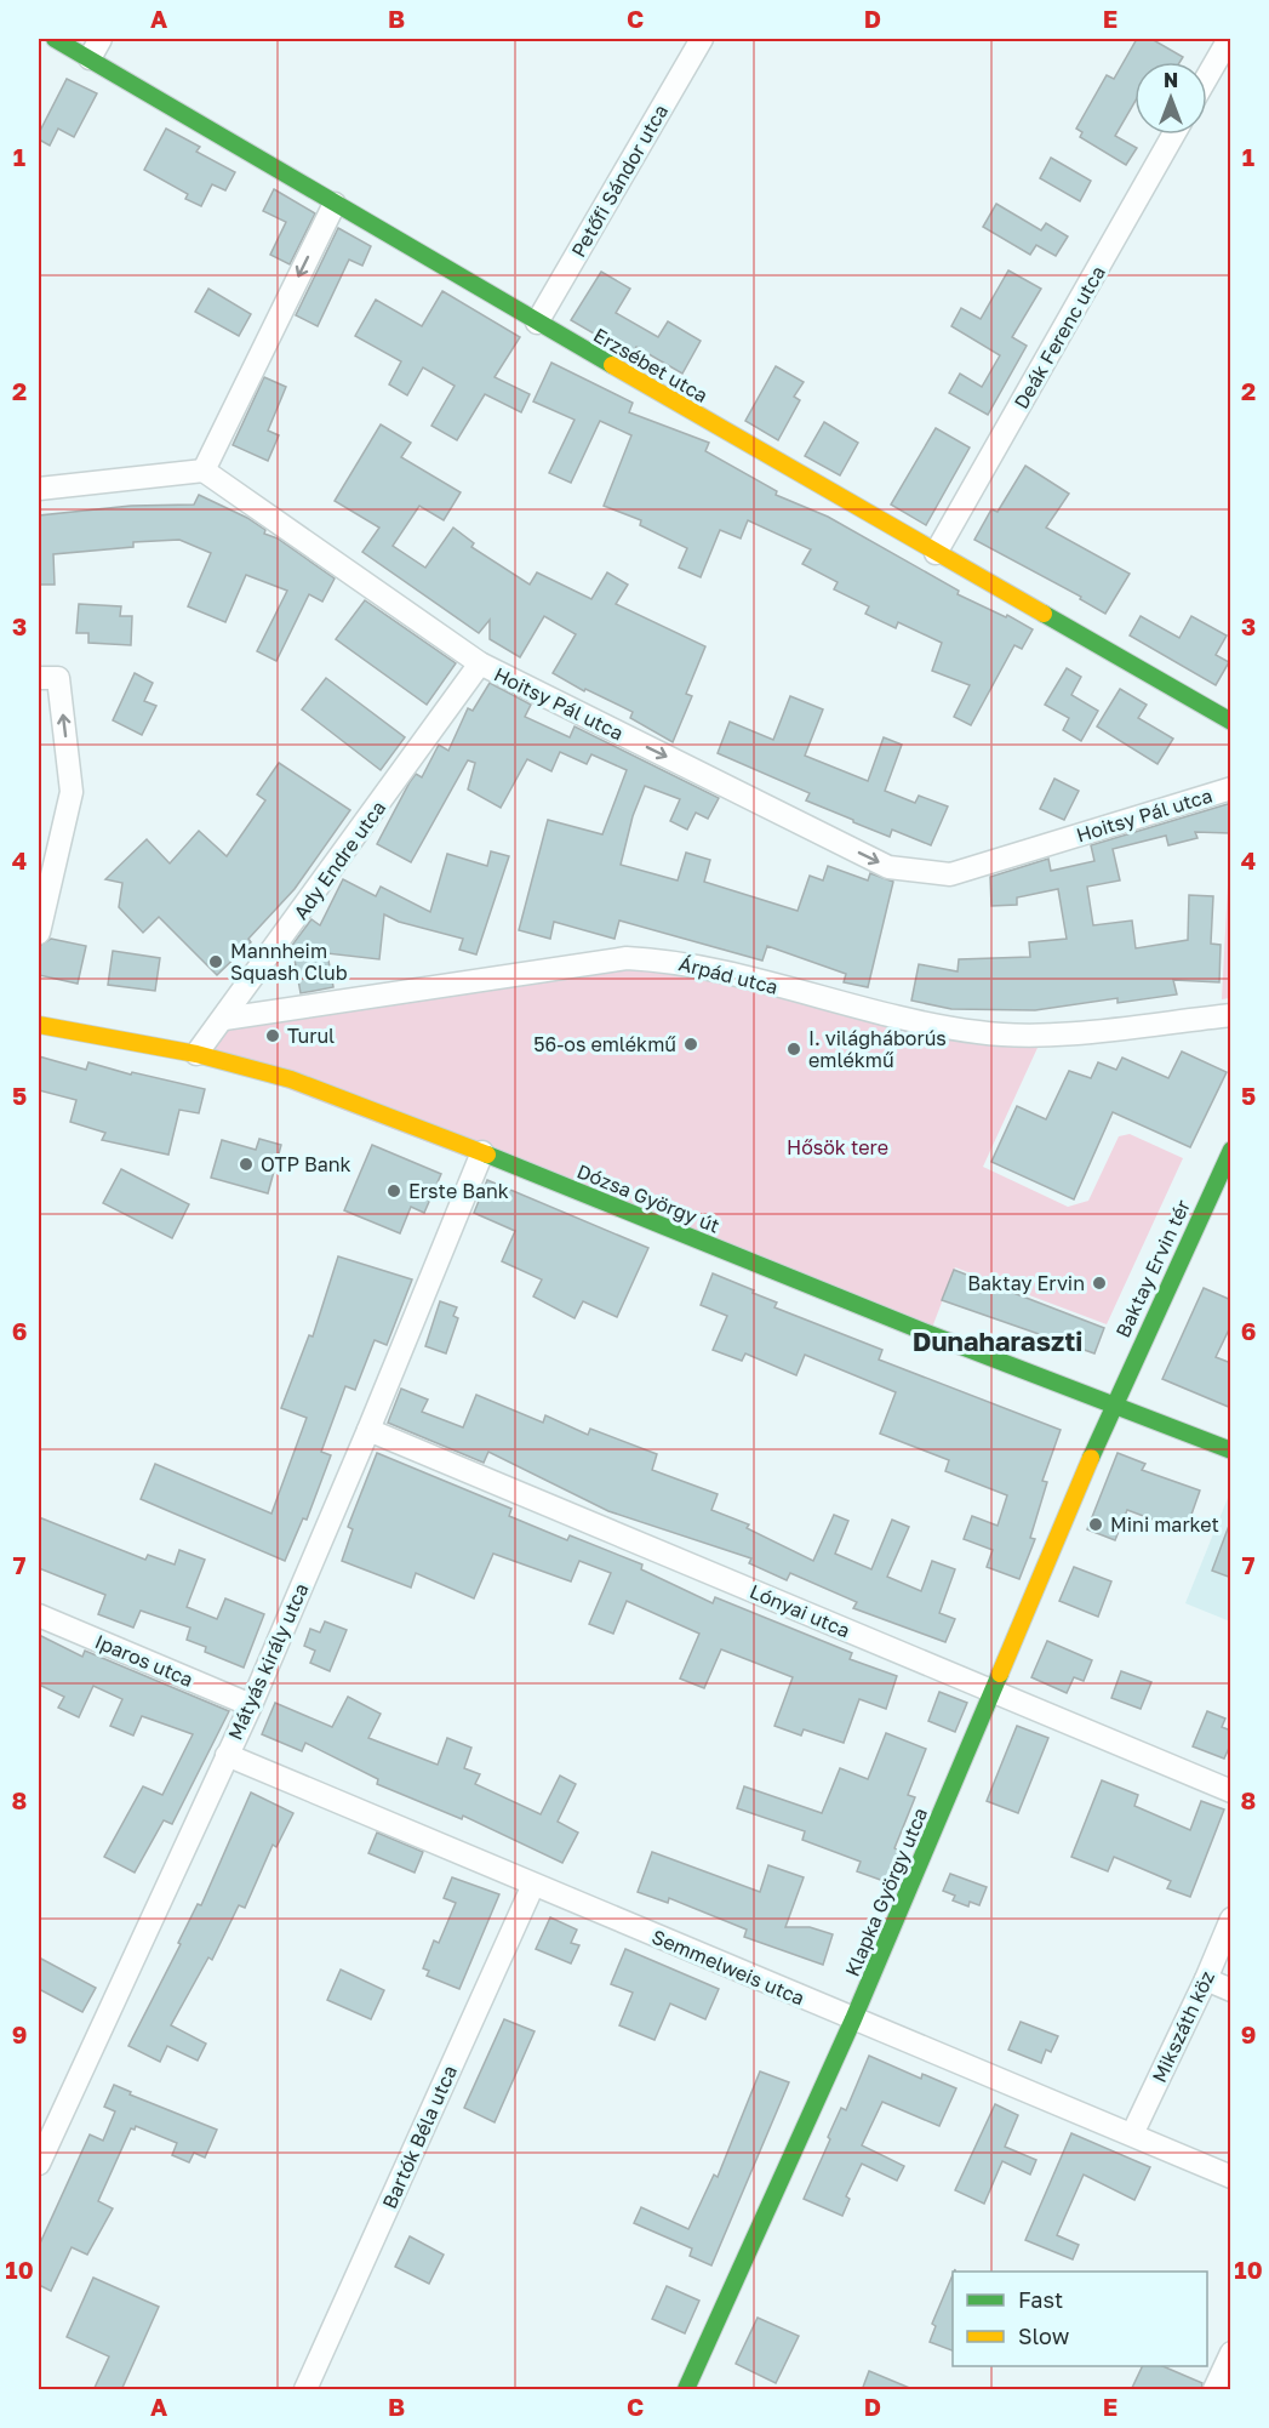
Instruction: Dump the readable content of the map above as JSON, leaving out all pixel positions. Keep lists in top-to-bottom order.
{
  "streets": {
    "street": [
      "Petőfi Sándor utca",
      "Deák Ferenc utca",
      "Erzsébet utca",
      "Hoitsy Pál utca",
      "Ady Endre utca",
      "Árpád utca",
      "Dózsa György út",
      "Baktay Ervin tér",
      "Lónyai utca",
      "Iparos utca",
      "Mátyás király utca",
      "Klapka György utca",
      "Semmelweis utca",
      "Mikszáth köz",
      "Bartók Béla utca"
    ]
  },
  "crossings": [
    ["Petőfi Sándor utca", "Erzsébet utca"],
    ["Deák Ferenc utca", "Erzsébet utca"],
    ["Hoitsy Pál utca", "Ady Endre utca"],
    ["Ady Endre utca", "Árpád utca"],
    ["Ady Endre utca", "Dózsa György út"],
    ["Dózsa György út", "Baktay Ervin tér"],
    ["Dózsa György út", "Mátyás király utca"],
    ["Dózsa György út", "Klapka György utca"],
    ["Baktay Ervin tér", "Klapka György utca"],
    ["Lónyai utca", "Mátyás király utca"],
    ["Lónyai utca", "Klapka György utca"],
    ["Iparos utca", "Mátyás király utca"],
    ["Mátyás király utca", "Semmelweis utca"],
    ["Klapka György utca", "Semmelweis utca"],
    ["Semmelweis utca", "Mikszáth köz"],
    ["Semmelweis utca", "Bartók Béla utca"]
  ],
  "one_way": ["Hoitsy Pál utca"],
  "districts": ["Dunaharaszti"],
  "parks": ["Hősök tere"],
  "places": [
    "Mannheim Squash Club",
    "Turul",
    "56-os emlékmű",
    "I. világháborús emlékmű",
    "OTP Bank",
    "Erste Bank",
    "Baktay Ervin",
    "Mini market"
  ],
  "legend": ["Fast", "Slow"],
  "north": "top",
  "grid": {
    "columns": [
      "A",
      "B",
      "C",
      "D",
      "E"
    ],
    "rows": [
      "1",
      "2",
      "3",
      "4",
      "5",
      "6",
      "7",
      "8",
      "9",
      "10"
    ]
  }
}
